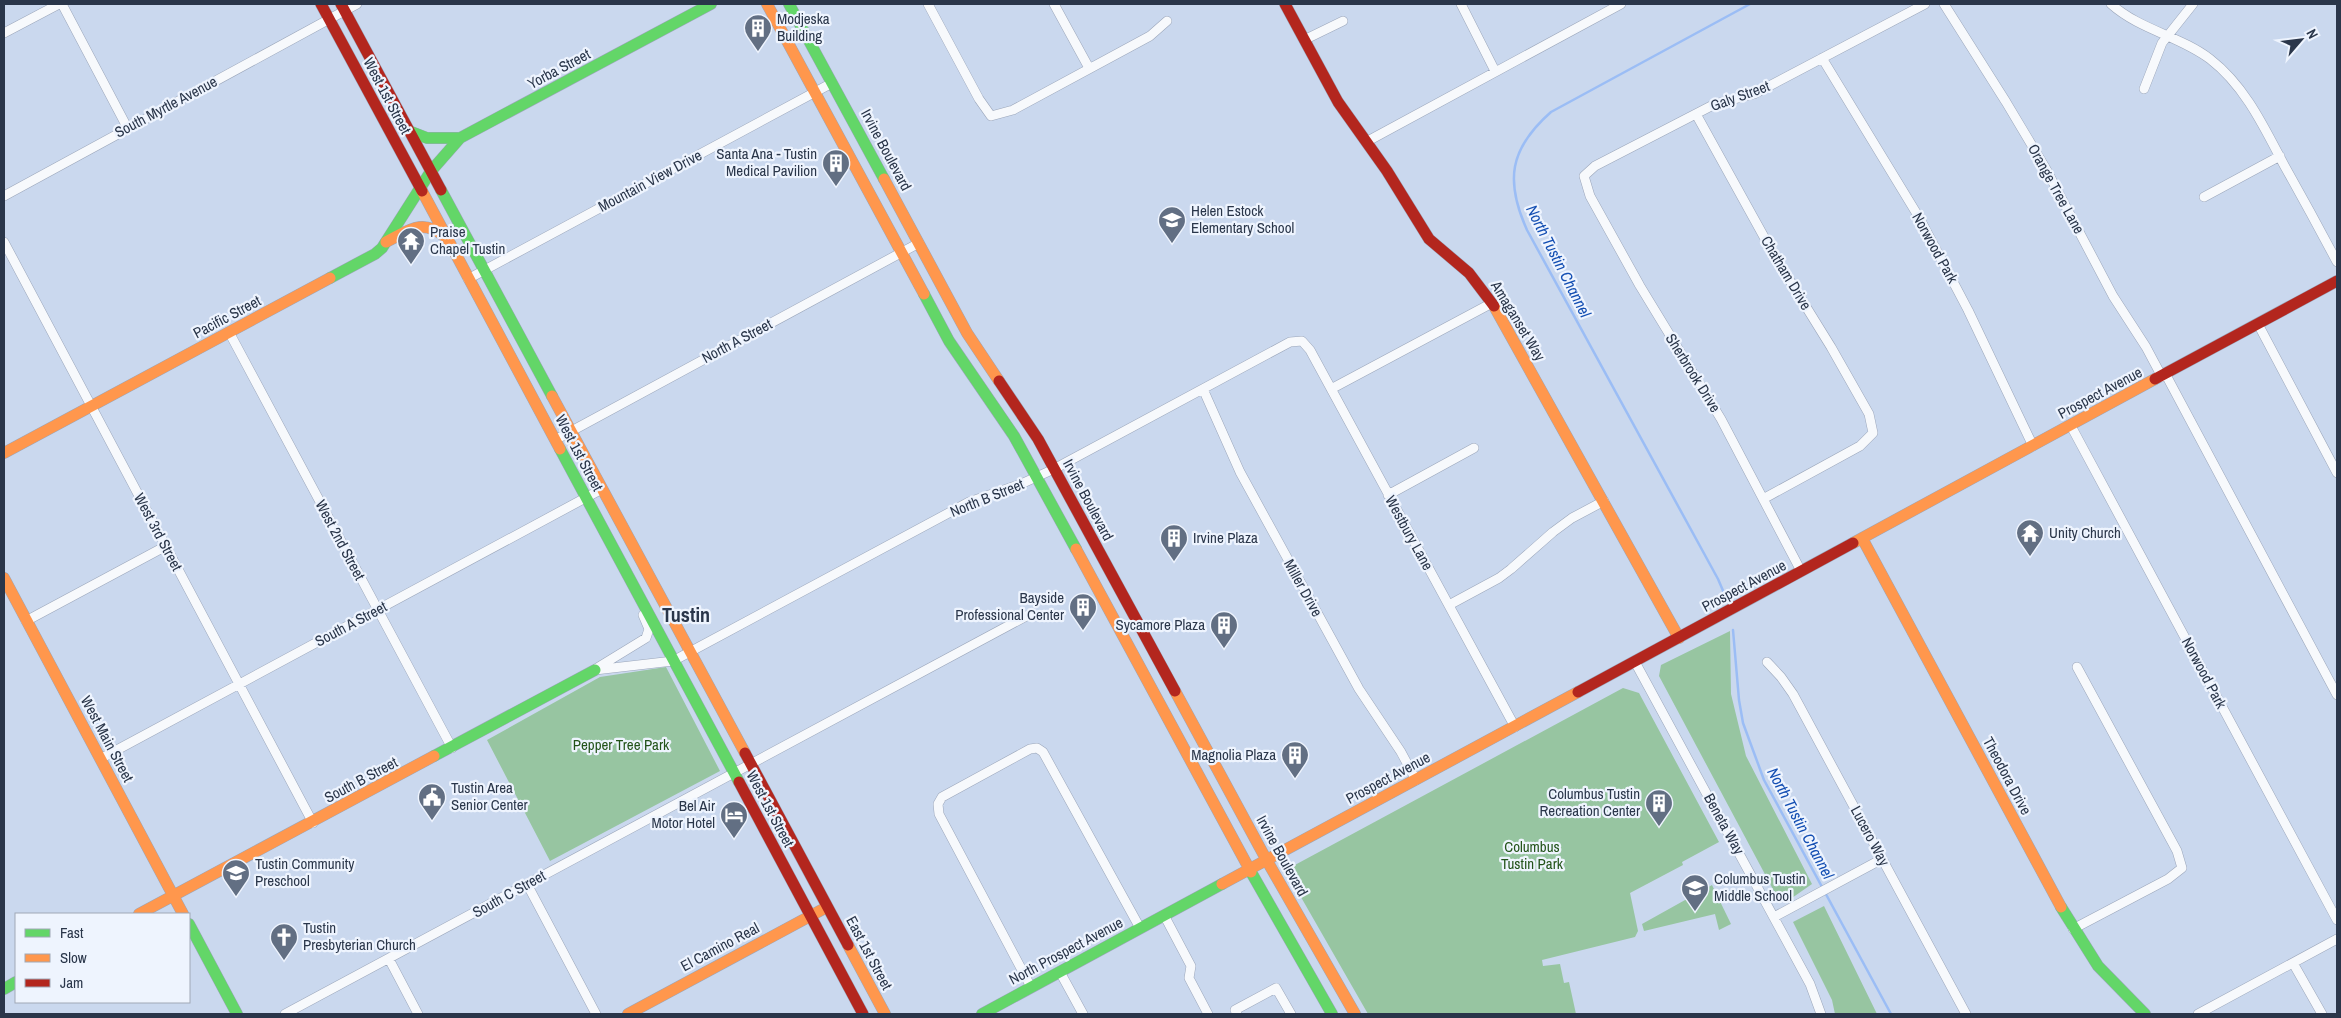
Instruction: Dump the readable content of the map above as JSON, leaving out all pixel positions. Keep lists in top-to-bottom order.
{
  "streets": {
    "main road": [
      "Yorba Street",
      "West 1st Street",
      "Irvine Boulevard",
      "Pacific Street",
      "Amaganset Way",
      "Prospect Avenue",
      "West Main Street",
      "Theodora Drive",
      "South B Street",
      "El Camino Real",
      "North Prospect Avenue",
      "East 1st Street"
    ],
    "street": [
      "Galy Street",
      "South Myrtle Avenue",
      "Mountain View Drive",
      "Orange Tree Lane",
      "Norwood Park",
      "Chatham Drive",
      "North A Street",
      "Sherbrook Drive",
      "North B Street",
      "West 3rd Street",
      "Westbury Lane",
      "West 2nd Street",
      "Miller Drive",
      "South A Street",
      "Beneta Way",
      "Lucero Way",
      "South C Street"
    ]
  },
  "crossings": [
    ["Yorba Street", "West 1st Street"],
    ["Yorba Street", "Pacific Street"],
    ["West 1st Street", "South Myrtle Avenue"],
    ["West 1st Street", "Mountain View Drive"],
    ["West 1st Street", "Pacific Street"],
    ["West 1st Street", "North A Street"],
    ["West 1st Street", "North B Street"],
    ["West 1st Street", "South A Street"],
    ["West 1st Street", "South B Street"],
    ["West 1st Street", "South C Street"],
    ["West 1st Street", "El Camino Real"],
    ["West 1st Street", "East 1st Street"],
    ["Galy Street", "Norwood Park"],
    ["Galy Street", "Chatham Drive"],
    ["Galy Street", "Sherbrook Drive"],
    ["Irvine Boulevard", "Mountain View Drive"],
    ["Irvine Boulevard", "North A Street"],
    ["Irvine Boulevard", "Prospect Avenue"],
    ["Irvine Boulevard", "North B Street"],
    ["Orange Tree Lane", "Prospect Avenue"],
    ["Norwood Park", "Prospect Avenue"],
    ["Chatham Drive", "Sherbrook Drive"],
    ["Pacific Street", "West 3rd Street"],
    ["Pacific Street", "West 2nd Street"],
    ["Amaganset Way", "Prospect Avenue"],
    ["Sherbrook Drive", "Prospect Avenue"],
    ["Prospect Avenue", "Westbury Lane"],
    ["Prospect Avenue", "Miller Drive"],
    ["Prospect Avenue", "Theodora Drive"],
    ["Prospect Avenue", "Beneta Way"],
    ["Prospect Avenue", "North Prospect Avenue"],
    ["North B Street", "Westbury Lane"],
    ["North B Street", "Miller Drive"],
    ["North B Street", "South B Street"],
    ["West 3rd Street", "South A Street"],
    ["West 3rd Street", "South B Street"],
    ["West 2nd Street", "South A Street"],
    ["West 2nd Street", "South B Street"],
    ["South A Street", "West Main Street"],
    ["West Main Street", "South B Street"],
    ["El Camino Real", "East 1st Street"]
  ],
  "districts": ["Tustin"],
  "water": ["North Tustin Channel"],
  "parks": ["Pepper Tree Park", "Columbus Tustin Park"],
  "places": {
    "building": [
      "Modjeska Building",
      "Santa Ana - Tustin Medical Pavilion",
      "Irvine Plaza",
      "Bayside Professional Center",
      "Sycamore Plaza",
      "Magnolia Plaza",
      "Columbus Tustin Recreation Center"
    ],
    "school or university": ["Helen Estock Elementary School", "Tustin Community Preschool", "Columbus Tustin Middle School"],
    "temple": ["Praise Chapel Tustin", "Unity Church"],
    "public building": ["Tustin Area Senior Center"],
    "hotel": ["Bel Air Motor Hotel"],
    "church": ["Tustin Presbyterian Church"]
  },
  "legend": ["Fast", "Slow", "Jam"],
  "north": "top right"
}
